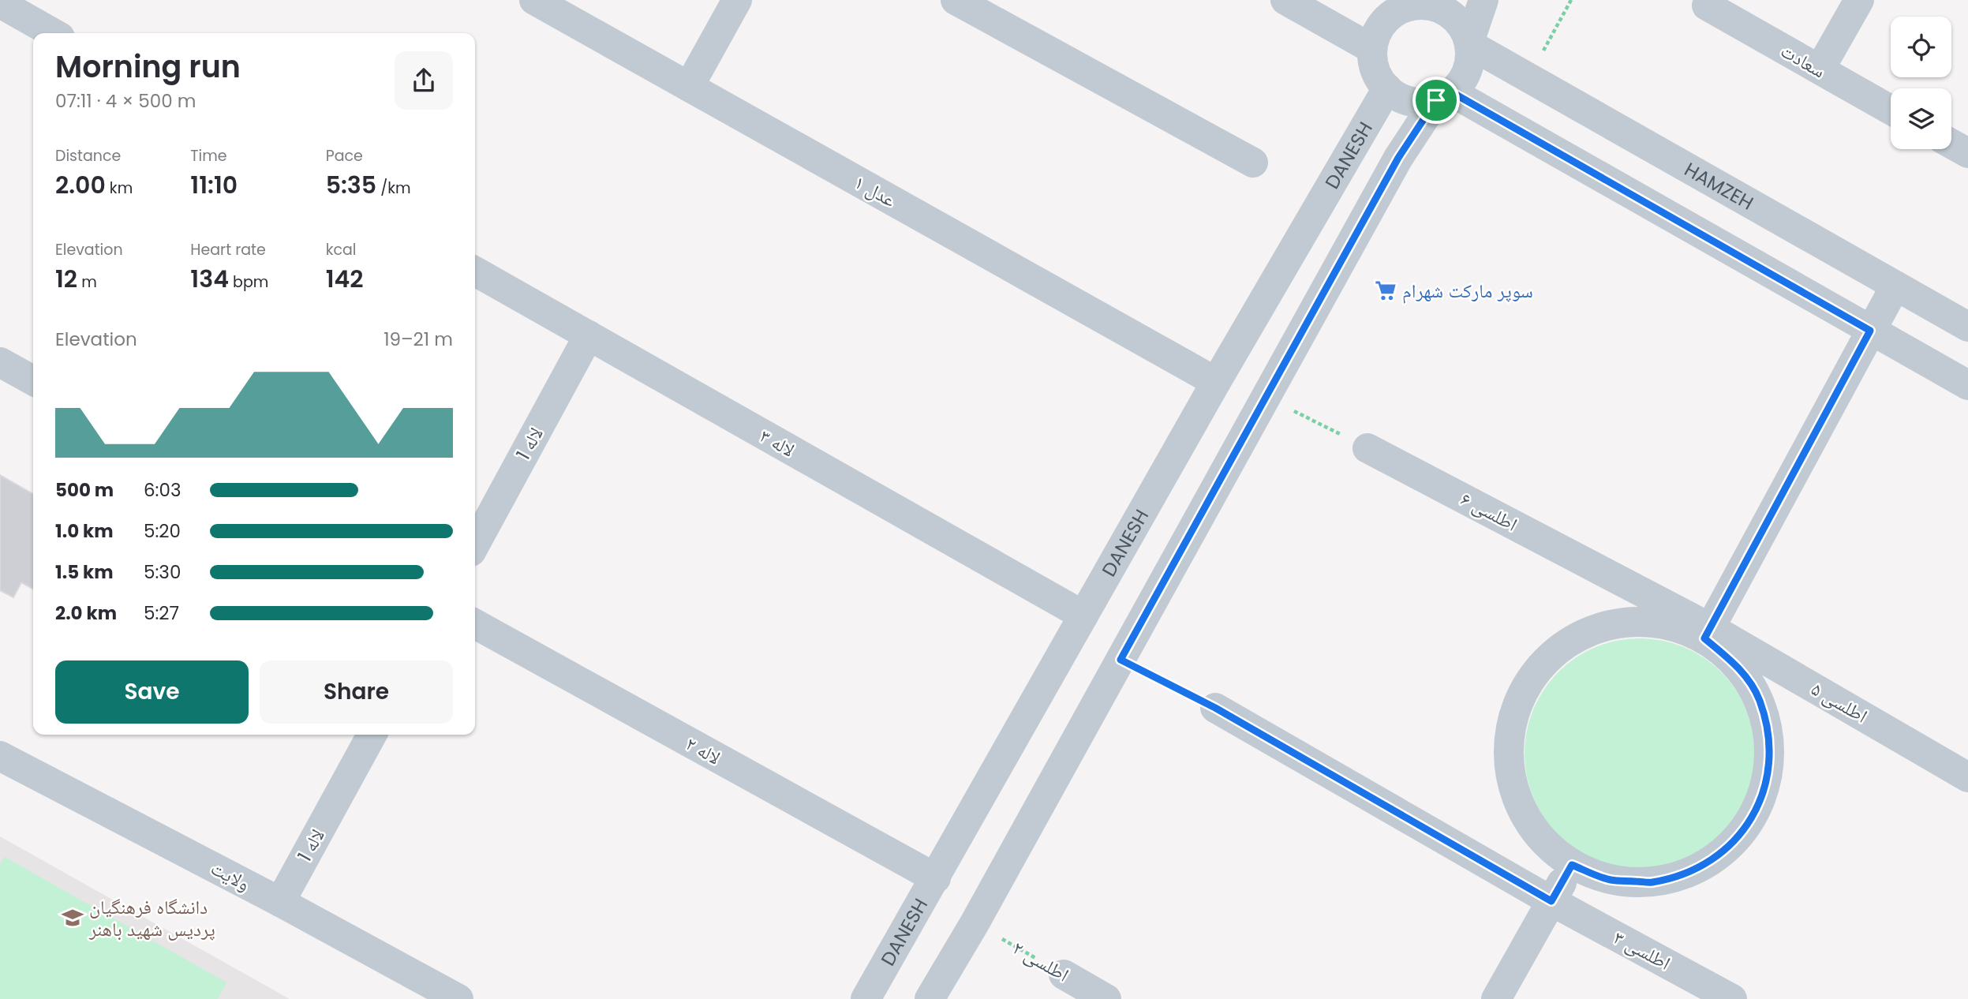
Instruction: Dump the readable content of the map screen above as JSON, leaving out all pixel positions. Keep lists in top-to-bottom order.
{
  "streets": {
    "street": [
      "سعادت",
      "DANESH",
      "HAMZEH",
      "عدل ۱",
      "لاله ۳",
      "لاله 1",
      "اطلسی ۶",
      "اطلسی ۵",
      "لاله ۲",
      "ولایت",
      "اطلسی ۳",
      "اطلسی ۲"
    ]
  },
  "crossings": [
    ["DANESH", "HAMZEH"],
    ["DANESH", "عدل ۱"],
    ["DANESH", "لاله ۳"],
    ["DANESH", "لاله ۲"],
    ["لاله ۳", "لاله 1"],
    ["لاله 1", "ولایت"],
    ["اطلسی ۶", "اطلسی ۵"]
  ],
  "places": {
    "supermarket": ["سوپر مارکت شهرام"],
    "school or university": ["دانشگاه فرهنگیان پردیس شهید باهنر"]
  },
  "page": {
    "heading": ["Morning run", "07:11 · 4 × 500 m"],
    "stats": [
      ["Distance", "2.00 km"],
      ["Time", "11:10"],
      ["Pace", "5:35 /km"],
      ["Elevation", "12 m"],
      ["Heart rate", "134 bpm"],
      ["kcal", "142"]
    ],
    "chart": ["Elevation", "19–21 m"],
    "list": [
      {
        "name": "500 m",
        "note": "6:03"
      },
      {
        "name": "1.0 km",
        "note": "5:20"
      },
      {
        "name": "1.5 km",
        "note": "5:30"
      },
      {
        "name": "2.0 km",
        "note": "5:27"
      }
    ],
    "buttons": ["Save", "Share"]
  }
}
